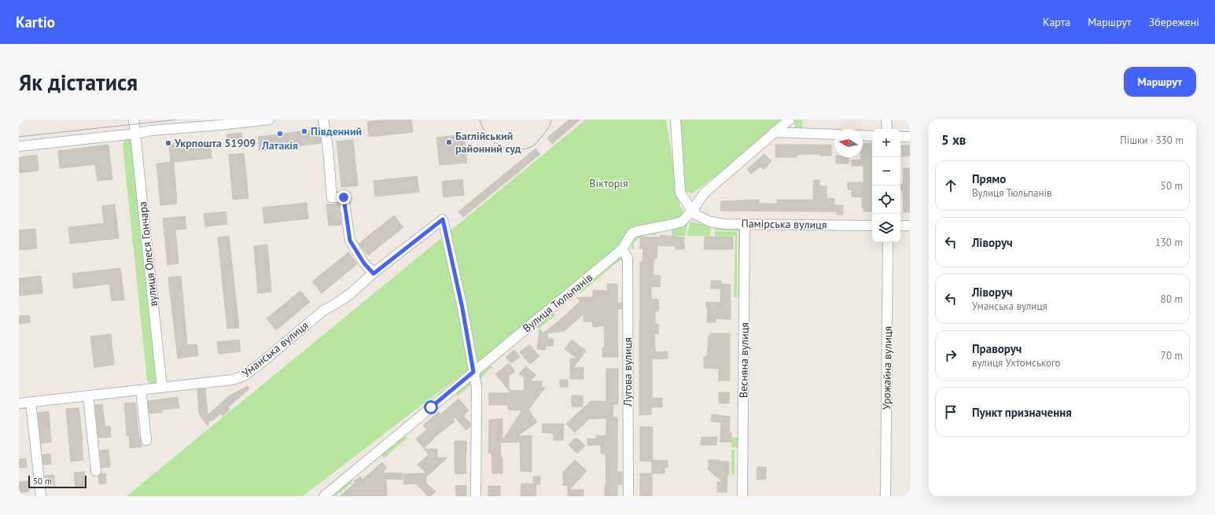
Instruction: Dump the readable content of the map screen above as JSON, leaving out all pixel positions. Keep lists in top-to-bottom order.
{
  "streets": {
    "street": [
      "Памірська вулиця",
      "вулиця Олеся Гончара",
      "Вулиця Тюльпанів",
      "Уманська вулиця",
      "Весняна вулиця",
      "Урожайна вулиця",
      "Лугова вулиця"
    ]
  },
  "crossings": [
    ["Памірська вулиця", "Вулиця Тюльпанів"],
    ["Памірська вулиця", "Весняна вулиця"],
    ["вулиця Олеся Гончара", "Уманська вулиця"],
    ["Вулиця Тюльпанів", "Уманська вулиця"],
    ["Вулиця Тюльпанів", "Лугова вулиця"]
  ],
  "parks": ["Вікторія"],
  "places": [
    "Південний",
    "Латакія",
    "Баглійський районний суд",
    "Укрпошта 51909"
  ],
  "scale_bar": "50 m",
  "north": "left",
  "page": {
    "header": "Kartio",
    "nav": ["Карта", "Маршрут", "Збережені"],
    "buttons": "Маршрут",
    "title": "Як дістатися",
    "heading": ["5 хв", "Пішки · 330 m"],
    "map_buttons": ["+", "−"],
    "list": [
      ["Прямо", "Вулиця Тюльпанів", "50 m"],
      ["Ліворуч", "130 m"],
      ["Ліворуч", "Уманська вулиця", "80 m"],
      ["Праворуч", "вулиця Ухтомського", "70 m"],
      "Пункт призначення"
    ],
    "scale": "50 m"
  }
}
